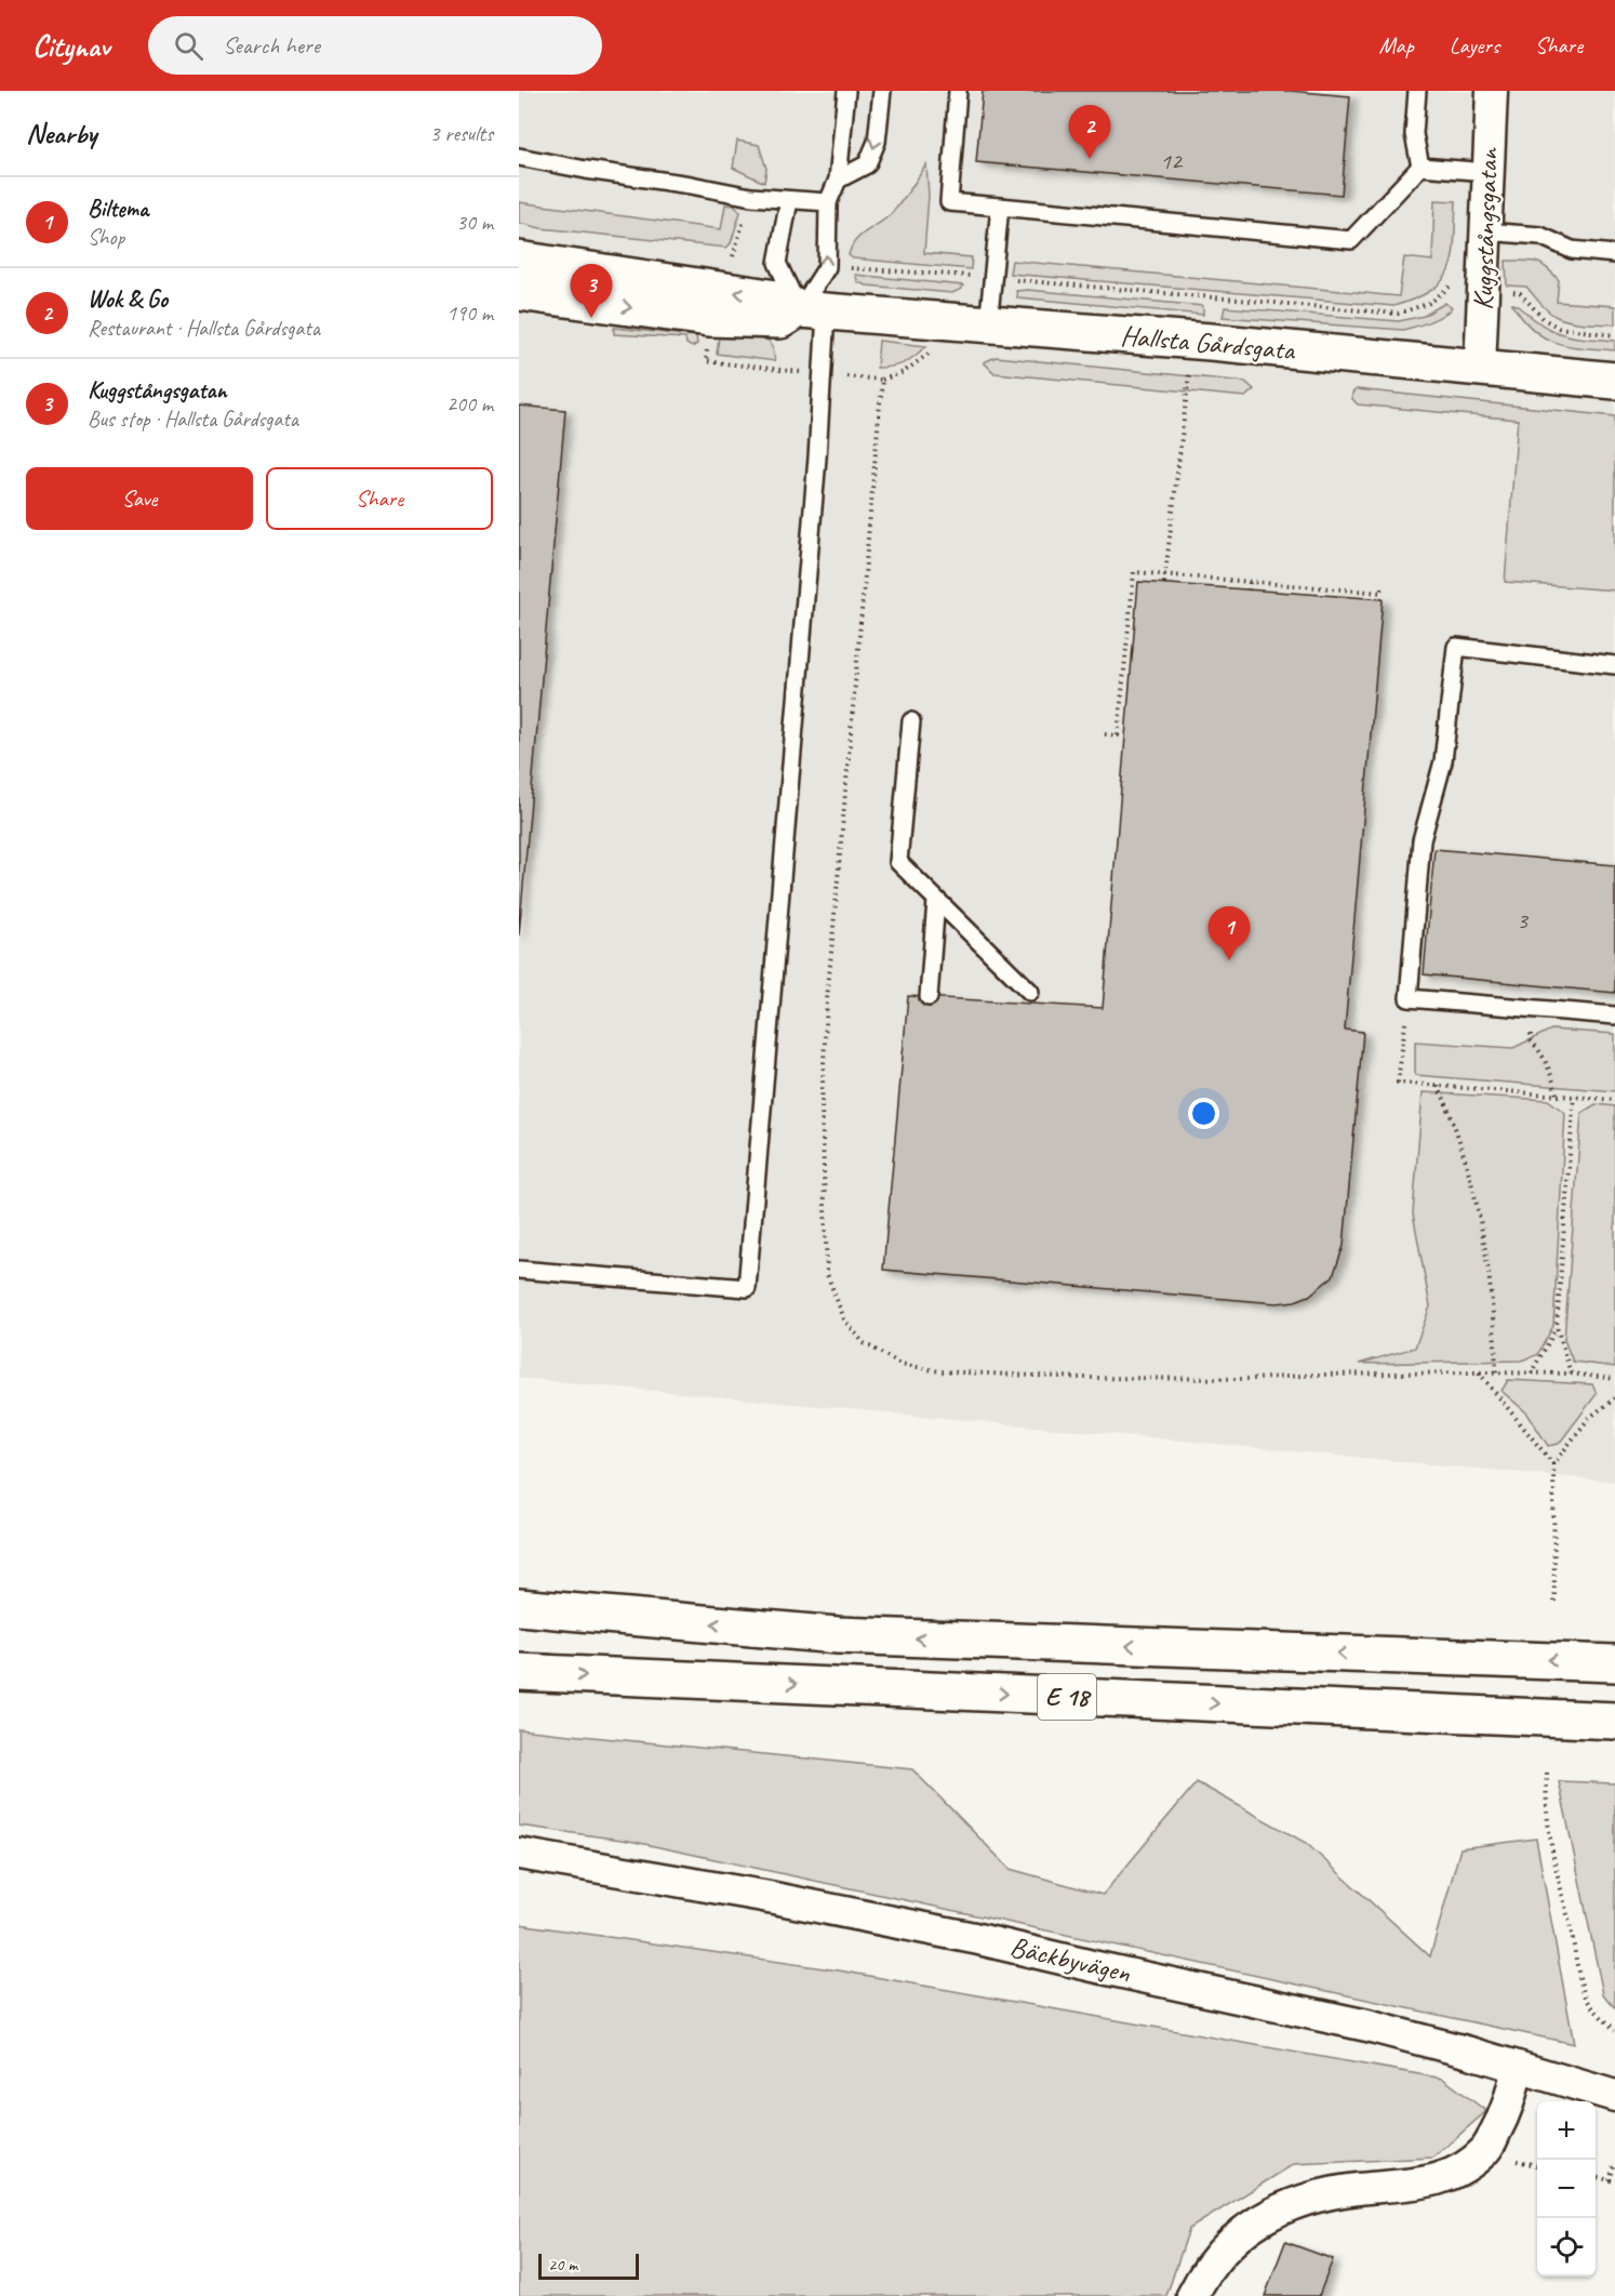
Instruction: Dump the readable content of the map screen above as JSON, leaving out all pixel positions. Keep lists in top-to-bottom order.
{
  "streets": {
    "main road": ["Hallsta Gårdsgata", "E 18"],
    "street": ["Kuggstångsgatan", "Bäckbyvägen"]
  },
  "crossings": [
    ["Kuggstångsgatan", "Hallsta Gårdsgata"]
  ],
  "house_numbers": ["12", "3"],
  "scale_bar": "20 m",
  "page": {
    "header": "Citynav",
    "search": "Search here",
    "nav": ["Map", "Layers", "Share"],
    "heading": ["Nearby", "3 results"],
    "pins": ["2", "3", "1"],
    "list": [
      {
        "mark": "1",
        "name": "Biltema",
        "note": "Shop",
        "value": "30 m"
      },
      {
        "mark": "2",
        "name": "Wok & Go",
        "note": "Restaurant · Hallsta Gårdsgata",
        "value": "190 m"
      },
      {
        "mark": "3",
        "name": "Kuggstångsgatan",
        "note": "Bus stop · Hallsta Gårdsgata",
        "value": "200 m"
      }
    ],
    "buttons": ["Save", "Share"],
    "map_buttons": ["+", "−"],
    "scale": "20 m"
  }
}
